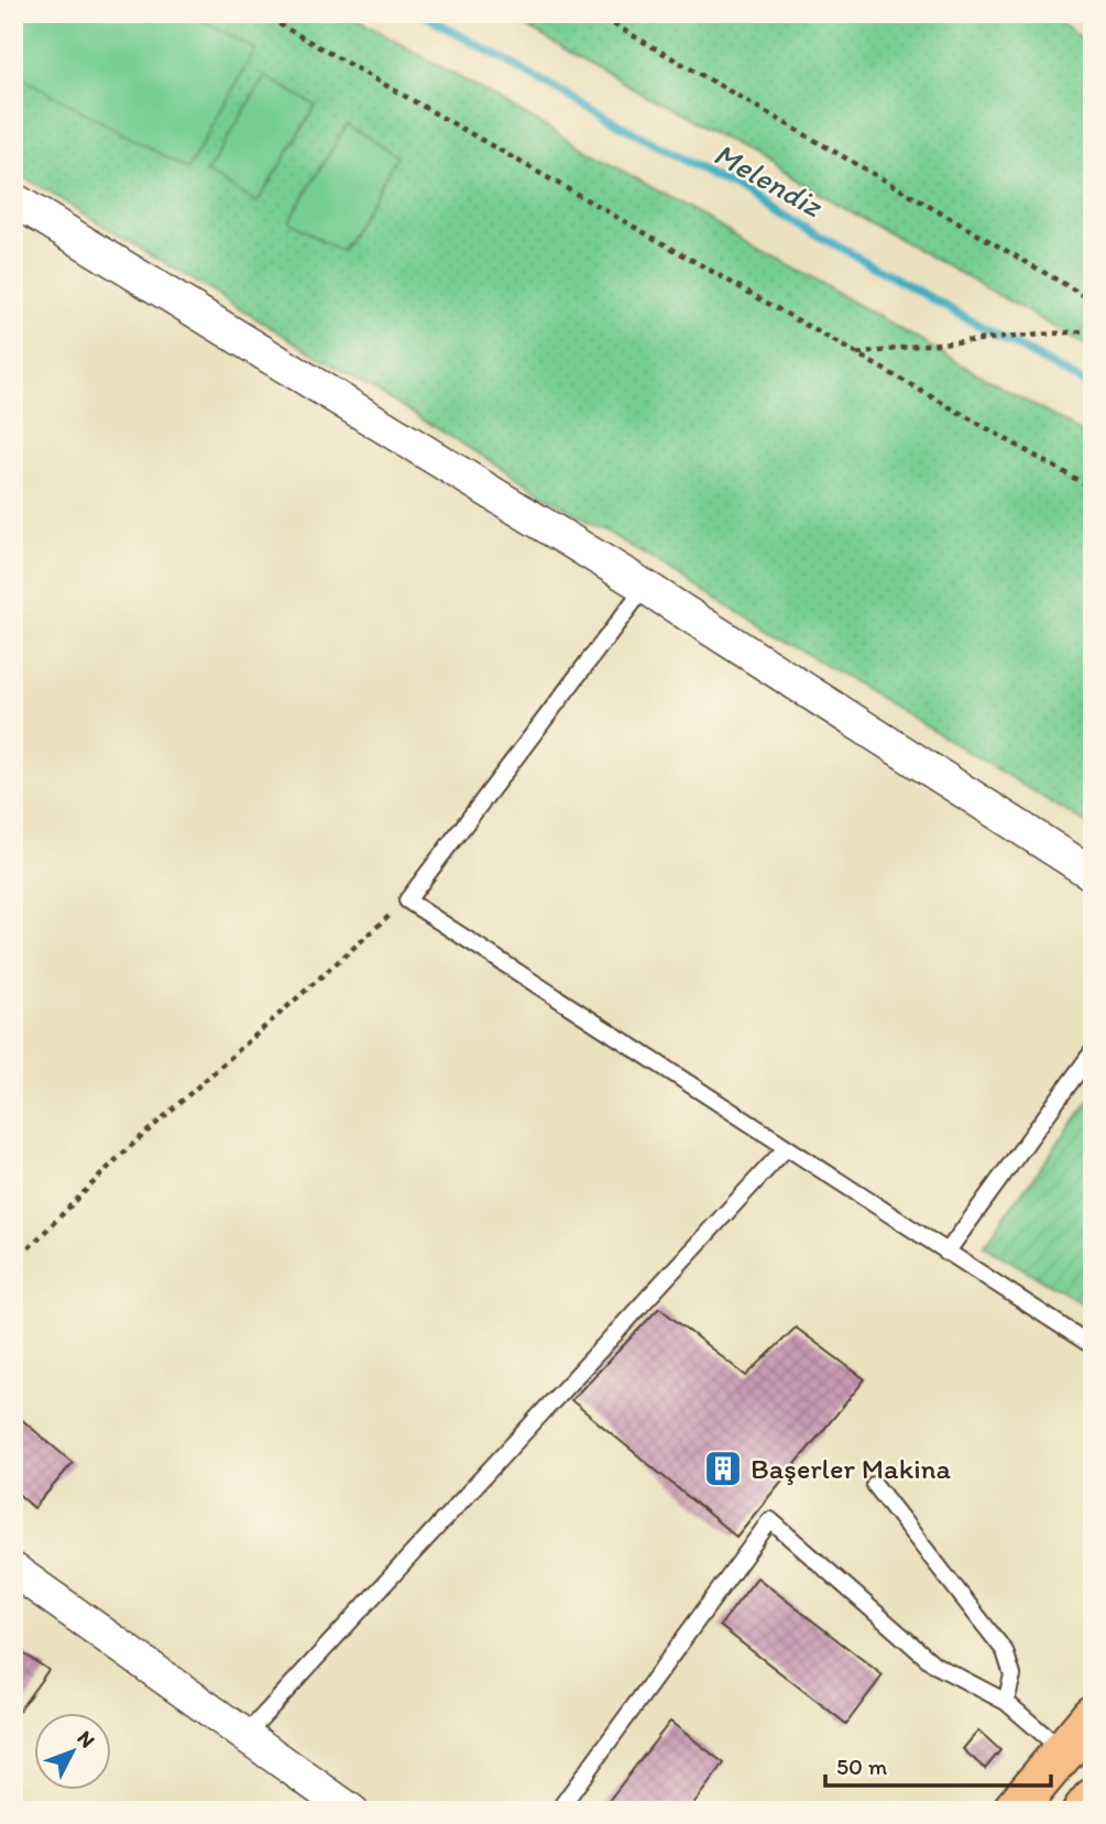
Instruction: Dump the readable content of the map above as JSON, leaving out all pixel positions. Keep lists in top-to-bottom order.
{
  "water": ["Melendiz"],
  "places": {
    "building": ["Başerler Makina"]
  },
  "scale_bar": "50 m",
  "north": "top right"
}
